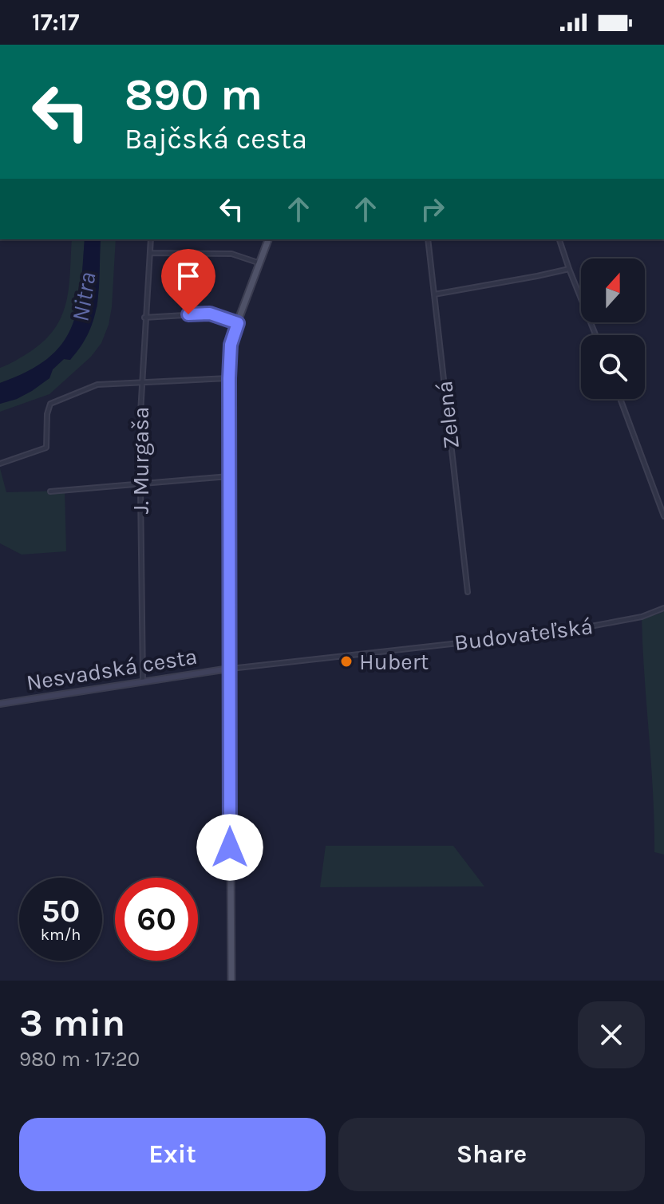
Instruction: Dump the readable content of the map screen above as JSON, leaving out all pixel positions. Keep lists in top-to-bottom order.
{
  "streets": {
    "street": [
      "Zelená",
      "J. Murgaša",
      "Budovateľská",
      "Nesvadská cesta"
    ]
  },
  "crossings": [
    ["J. Murgaša", "Nesvadská cesta"],
    ["Budovateľská", "Nesvadská cesta"]
  ],
  "water": ["Nitra"],
  "places": ["Hubert"],
  "north": "top",
  "page": {
    "status": "17:17",
    "turn": ["890 m", "Bajčská cesta"],
    "speed": "50 km/h",
    "limit": "60",
    "heading": ["3 min", "980 m · 17:20"],
    "buttons": ["Exit", "Share"]
  }
}
